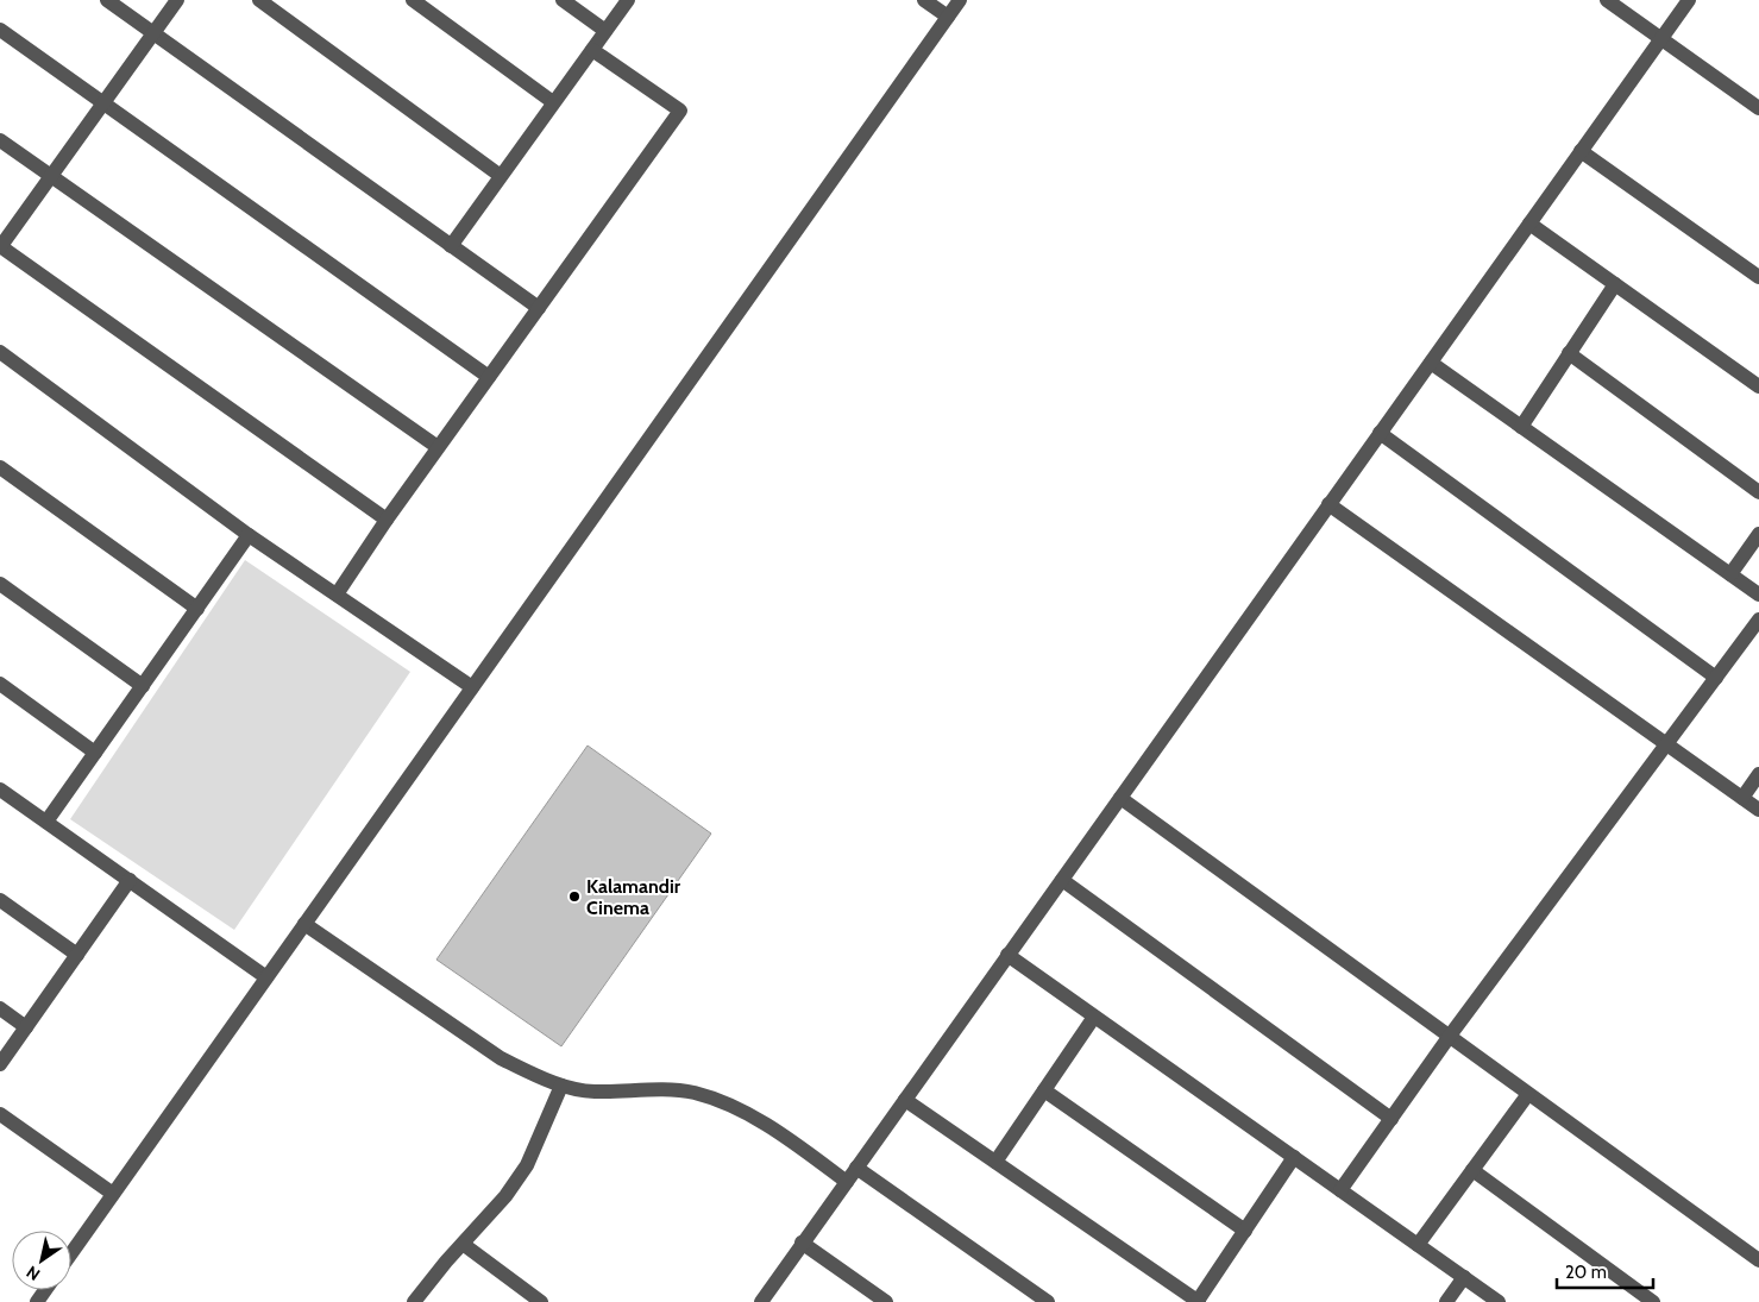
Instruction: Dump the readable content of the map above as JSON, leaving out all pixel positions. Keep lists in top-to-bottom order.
{
  "places": ["Kalamandir Cinema"],
  "scale_bar": "20 m",
  "north": "bottom left"
}
